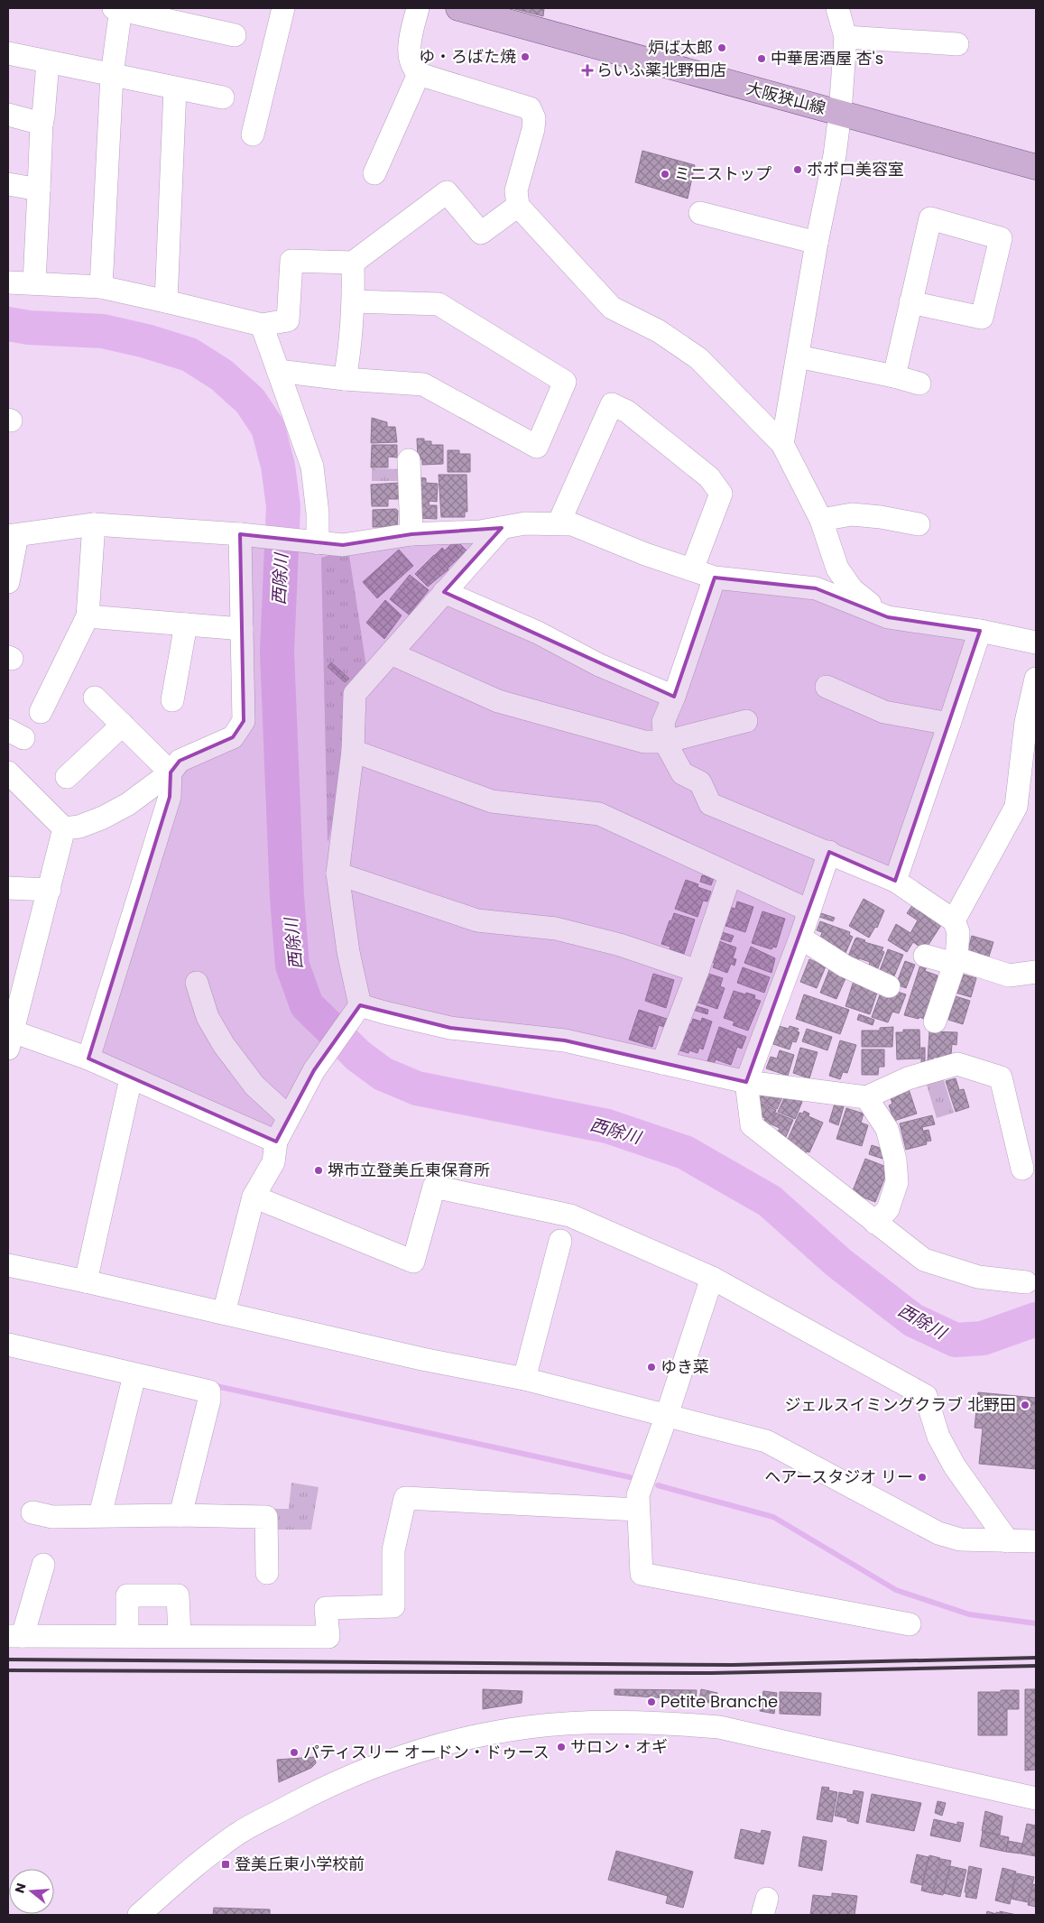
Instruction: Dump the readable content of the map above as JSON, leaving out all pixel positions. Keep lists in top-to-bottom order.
{
  "streets": {
    "main road": ["大阪狭山線"]
  },
  "water": ["西除川"],
  "places": {
    "other": [
      "炉ば太郎",
      "ゆ・ろばた焼",
      "中華居酒屋 杏's",
      "ポポロ美容室",
      "ミニストップ",
      "堺市立登美丘東保育所",
      "ゆき菜",
      "ジェルスイミングクラブ 北野田",
      "ヘアースタジオ リー",
      "Petite Branche",
      "サロン・オギ",
      "パティスリー オードン・ドゥース"
    ],
    "health": ["らいふ薬北野田店"],
    "transit": ["登美丘東小学校前"]
  },
  "north": "left"
}
